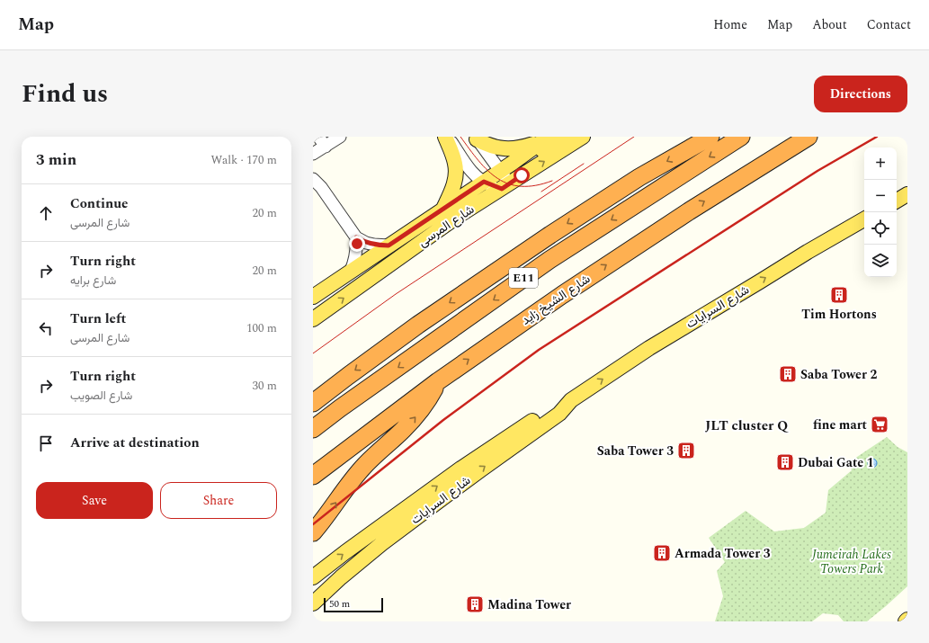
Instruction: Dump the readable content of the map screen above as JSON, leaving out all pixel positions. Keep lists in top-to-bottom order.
{
  "streets": {
    "highway": ["E11", "شارع الشيخ زايد"],
    "main road": ["شارع المرسى", "شارع السرايات"]
  },
  "one_way": ["شارع السرايات"],
  "districts": ["JLT cluster Q"],
  "parks": ["Jumeirah Lakes Towers Park"],
  "places": {
    "building": [
      "Tim Hortons",
      "Saba Tower 2",
      "Saba Tower 3",
      "Dubai Gate 1",
      "Armada Tower 3",
      "Madina Tower"
    ],
    "supermarket": ["fine mart"]
  },
  "scale_bar": "50 m",
  "page": {
    "header": "Map",
    "nav": [
      "Home",
      "Map",
      "About",
      "Contact"
    ],
    "title": "Find us",
    "buttons": [
      "Directions",
      ["Save", "Share"]
    ],
    "heading": ["3 min", "Walk · 170 m"],
    "map_buttons": ["+", "−"],
    "list": [
      ["Continue", "شارع المرسى", "20 m"],
      ["Turn right", "شارع برايه", "20 m"],
      ["Turn left", "شارع المرسى", "100 m"],
      ["Turn right", "شارع الصويب", "30 m"],
      "Arrive at destination"
    ],
    "scale": "50 m"
  }
}
